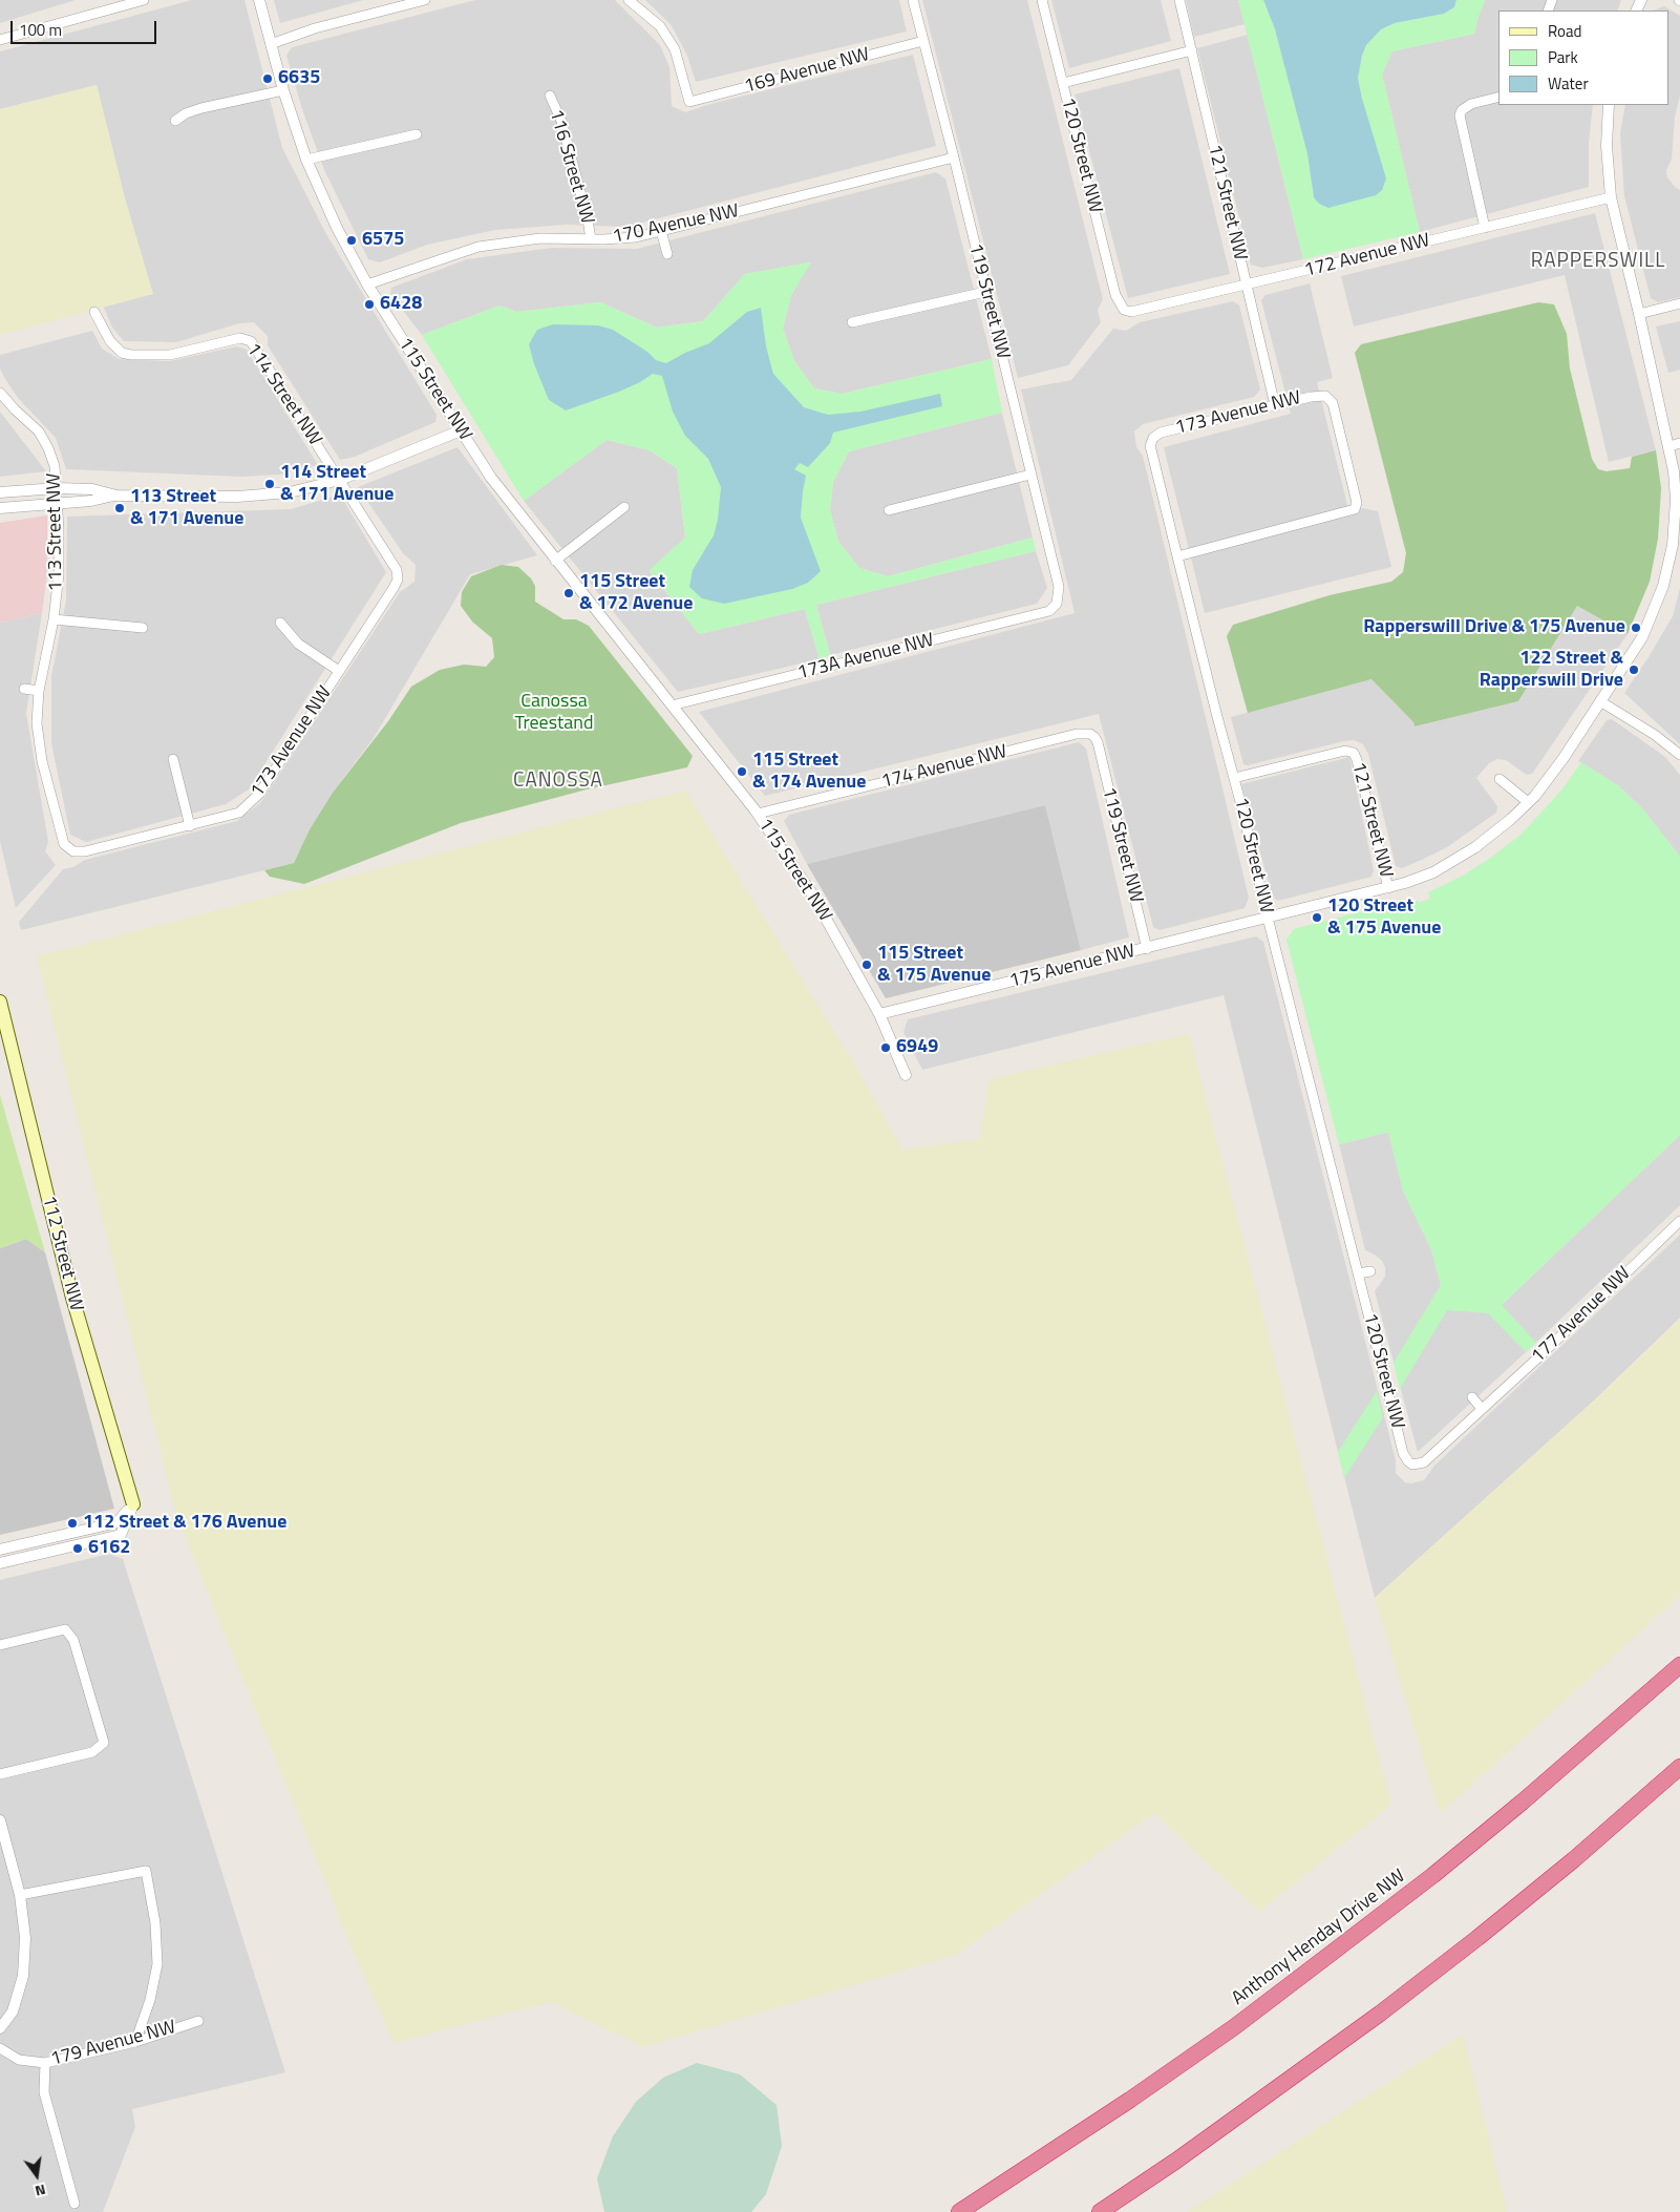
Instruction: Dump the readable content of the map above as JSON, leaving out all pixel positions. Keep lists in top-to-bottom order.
{
  "streets": {
    "highway": ["Anthony Henday Drive NW"],
    "main road": ["112 Street NW"],
    "street": [
      "169 Avenue NW",
      "120 Street NW",
      "116 Street NW",
      "121 Street NW",
      "170 Avenue NW",
      "172 Avenue NW",
      "119 Street NW",
      "115 Street NW",
      "114 Street NW",
      "173 Avenue NW",
      "113 Street NW",
      "173A Avenue NW",
      "174 Avenue NW",
      "175 Avenue NW",
      "177 Avenue NW",
      "179 Avenue NW"
    ]
  },
  "crossings": [
    ["169 Avenue NW", "119 Street NW"],
    ["120 Street NW", "121 Street NW"],
    ["120 Street NW", "172 Avenue NW"],
    ["120 Street NW", "173 Avenue NW"],
    ["120 Street NW", "175 Avenue NW"],
    ["120 Street NW", "177 Avenue NW"],
    ["116 Street NW", "170 Avenue NW"],
    ["121 Street NW", "172 Avenue NW"],
    ["121 Street NW", "173 Avenue NW"],
    ["121 Street NW", "175 Avenue NW"],
    ["170 Avenue NW", "119 Street NW"],
    ["170 Avenue NW", "115 Street NW"],
    ["172 Avenue NW", "175 Avenue NW"],
    ["119 Street NW", "173A Avenue NW"],
    ["119 Street NW", "174 Avenue NW"],
    ["119 Street NW", "175 Avenue NW"],
    ["115 Street NW", "173A Avenue NW"],
    ["115 Street NW", "174 Avenue NW"],
    ["115 Street NW", "175 Avenue NW"],
    ["114 Street NW", "173 Avenue NW"],
    ["173 Avenue NW", "113 Street NW"]
  ],
  "districts": ["RAPPERSWILL", "CANOSSA"],
  "parks": ["Canossa Treestand"],
  "places": [
    "6635",
    "6575",
    "6428",
    "114 Street & 171 Avenue",
    "113 Street & 171 Avenue",
    "115 Street & 172 Avenue",
    "Rapperswill Drive & 175 Avenue",
    "122 Street & Rapperswill Drive",
    "115 Street & 174 Avenue",
    "120 Street & 175 Avenue",
    "115 Street & 175 Avenue",
    "6949",
    "112 Street & 176 Avenue",
    "6162"
  ],
  "legend": ["Road", "Park", "Water"],
  "scale_bar": "100 m",
  "north": "bottom"
}
